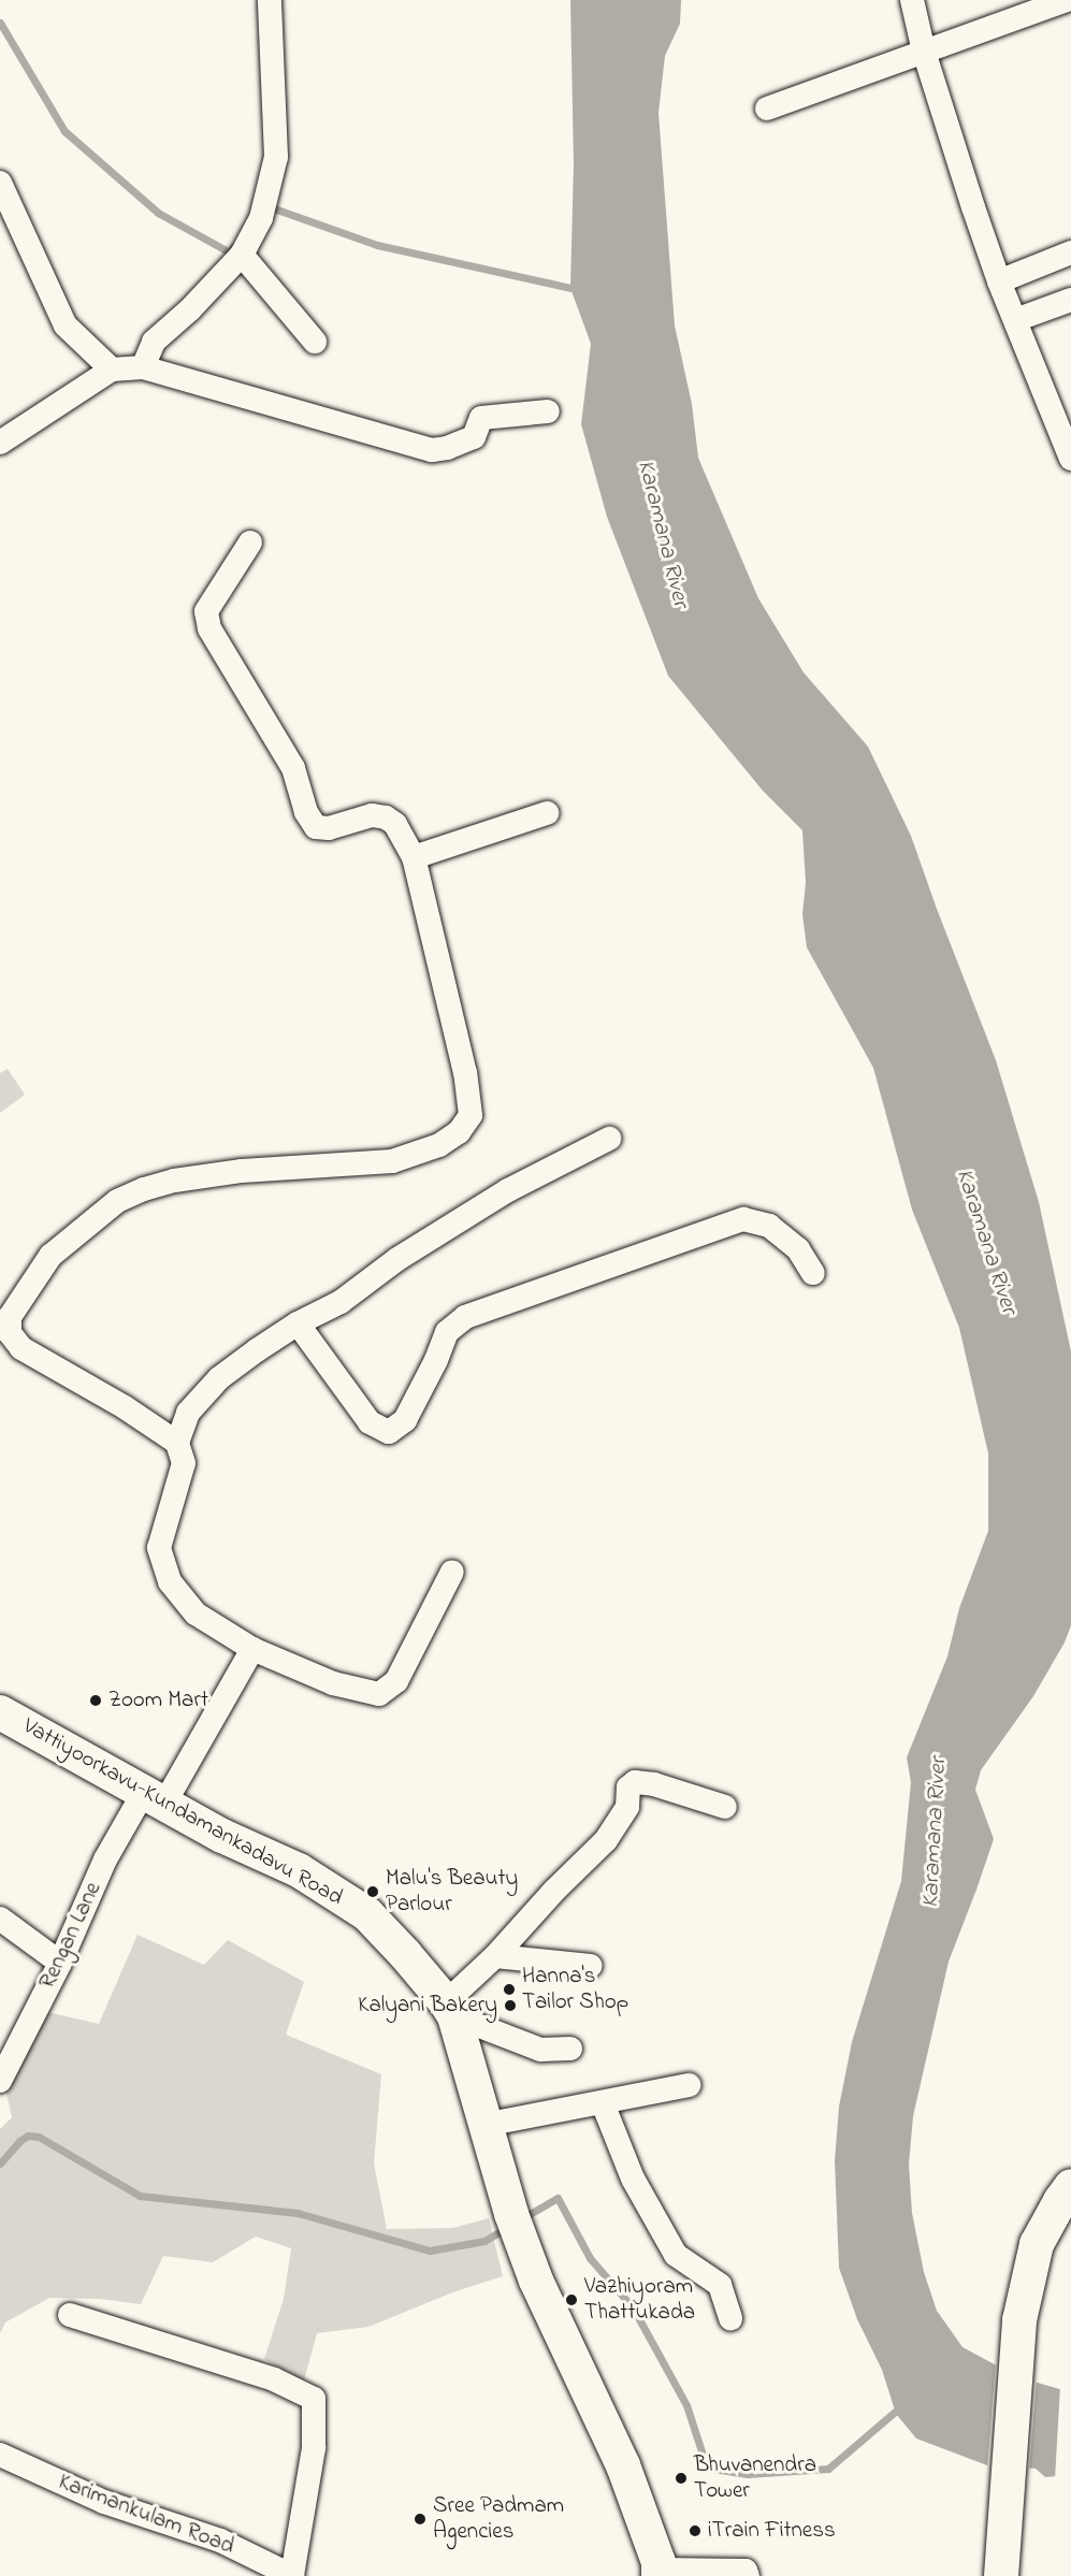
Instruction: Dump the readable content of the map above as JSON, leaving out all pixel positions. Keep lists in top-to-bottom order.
{
  "streets": {
    "street": ["Vattiyoorkavu-Kundamankadavu Road", "Rengan Lane", "Karimankulam Road"]
  },
  "crossings": [
    ["Vattiyoorkavu-Kundamankadavu Road", "Rengan Lane"]
  ],
  "water": ["Karamana River"],
  "places": [
    "Zoom Mart",
    "Malu's Beauty Parlour",
    "Hanna's Tailor Shop",
    "Kalyani Bakery",
    "Vazhiyoram Thattukada",
    "Bhuvanendra Tower",
    "Sree Padmam Agencies",
    "iTrain Fitness"
  ]
}
